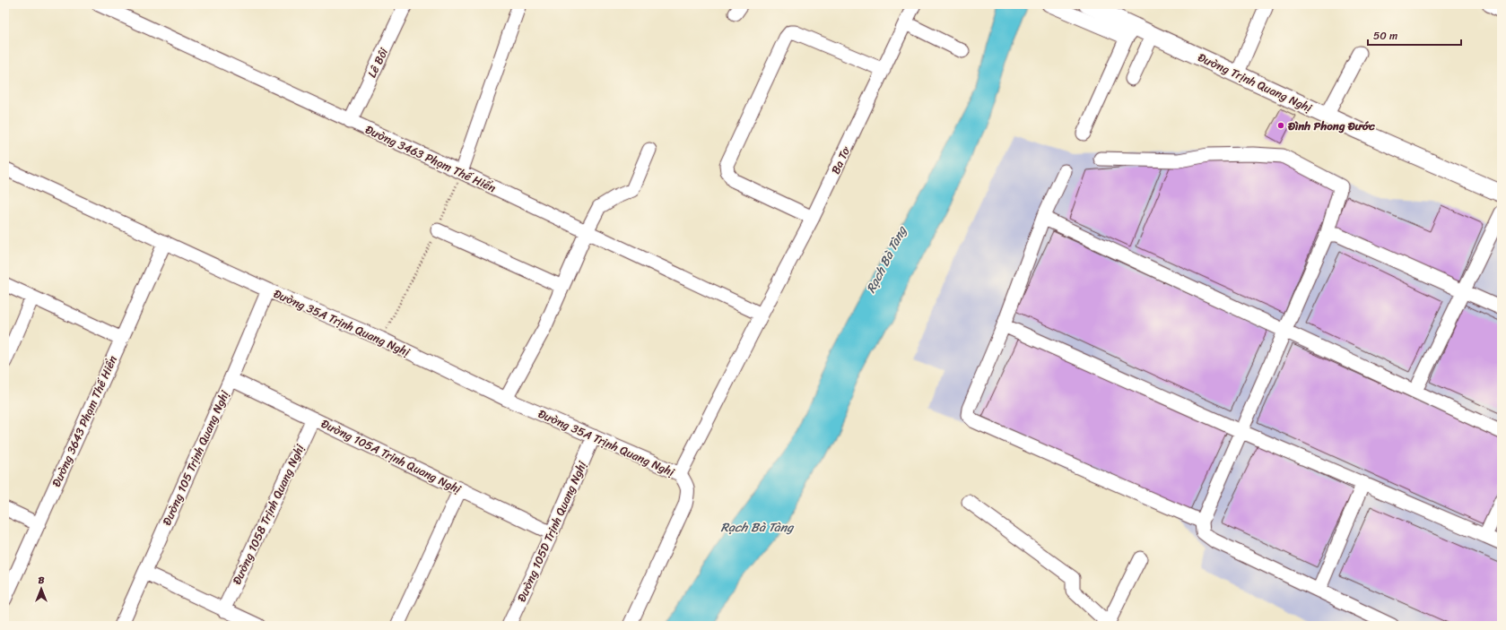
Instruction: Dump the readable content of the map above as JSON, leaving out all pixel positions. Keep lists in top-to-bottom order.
{
  "streets": {
    "main road": ["Đường Trịnh Quang Nghị"],
    "street": [
      "Lê Bôi",
      "Đường 3463 Phạm Thế Hiển",
      "Ba Tơ",
      "Đường 35A Trịnh Quang Nghị",
      "Đường 3643 Phạm Thế Hiển",
      "Đường 105A Trịnh Quang Nghị",
      "Đường 105 Trịnh Quang Nghị",
      "Đường 1058 Trịnh Quang Nghị",
      "Đường 105D Trịnh Quang Nghị"
    ]
  },
  "crossings": [
    ["Lê Bôi", "Đường 3463 Phạm Thế Hiển"],
    ["Đường 3463 Phạm Thế Hiển", "Ba Tơ"],
    ["Ba Tơ", "Đường 35A Trịnh Quang Nghị"],
    ["Đường 35A Trịnh Quang Nghị", "Đường 3643 Phạm Thế Hiển"],
    ["Đường 35A Trịnh Quang Nghị", "Đường 105 Trịnh Quang Nghị"],
    ["Đường 35A Trịnh Quang Nghị", "Đường 105D Trịnh Quang Nghị"],
    ["Đường 105A Trịnh Quang Nghị", "Đường 105 Trịnh Quang Nghị"],
    ["Đường 105A Trịnh Quang Nghị", "Đường 1058 Trịnh Quang Nghị"],
    ["Đường 105A Trịnh Quang Nghị", "Đường 105D Trịnh Quang Nghị"]
  ],
  "water": ["Rạch Bà Tàng"],
  "places": ["Đình Phong Đước"],
  "scale_bar": "50 m",
  "north": "top"
}
